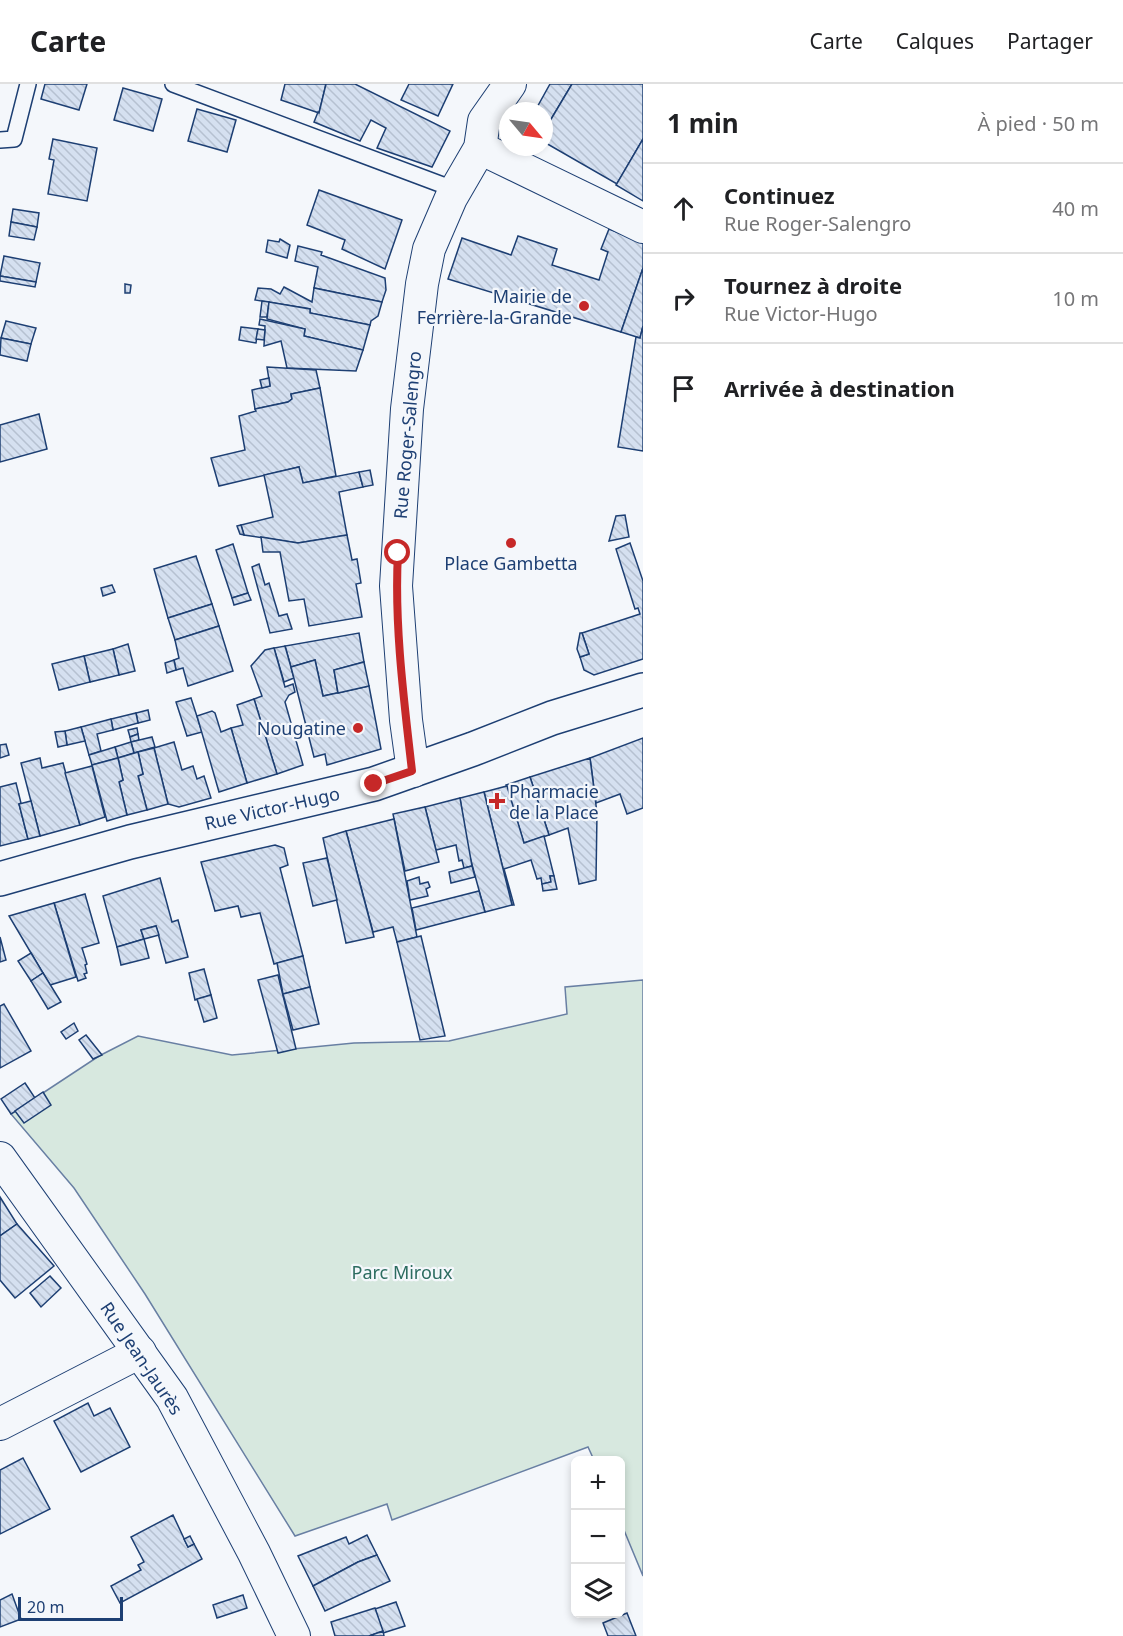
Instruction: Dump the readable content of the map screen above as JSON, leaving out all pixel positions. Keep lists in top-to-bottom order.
{
  "streets": {
    "street": ["Rue Roger-Salengro", "Rue Victor-Hugo", "Rue Jean-Jaurès"]
  },
  "crossings": [
    ["Rue Roger-Salengro", "Rue Victor-Hugo"]
  ],
  "parks": ["Parc Miroux"],
  "places": {
    "other": ["Mairie de Ferrière-la-Grande", "Place Gambetta", "Nougatine"],
    "health": ["Pharmacie de la Place"]
  },
  "scale_bar": "20 m",
  "north": "bottom right",
  "page": {
    "header": "Carte",
    "nav": ["Carte", "Calques", "Partager"],
    "heading": ["1 min", "À pied · 50 m"],
    "list": [
      ["Continuez", "Rue Roger-Salengro", "40 m"],
      ["Tournez à droite", "Rue Victor-Hugo", "10 m"],
      "Arrivée à destination"
    ],
    "map_buttons": ["+", "−"],
    "scale": "20 m"
  }
}
